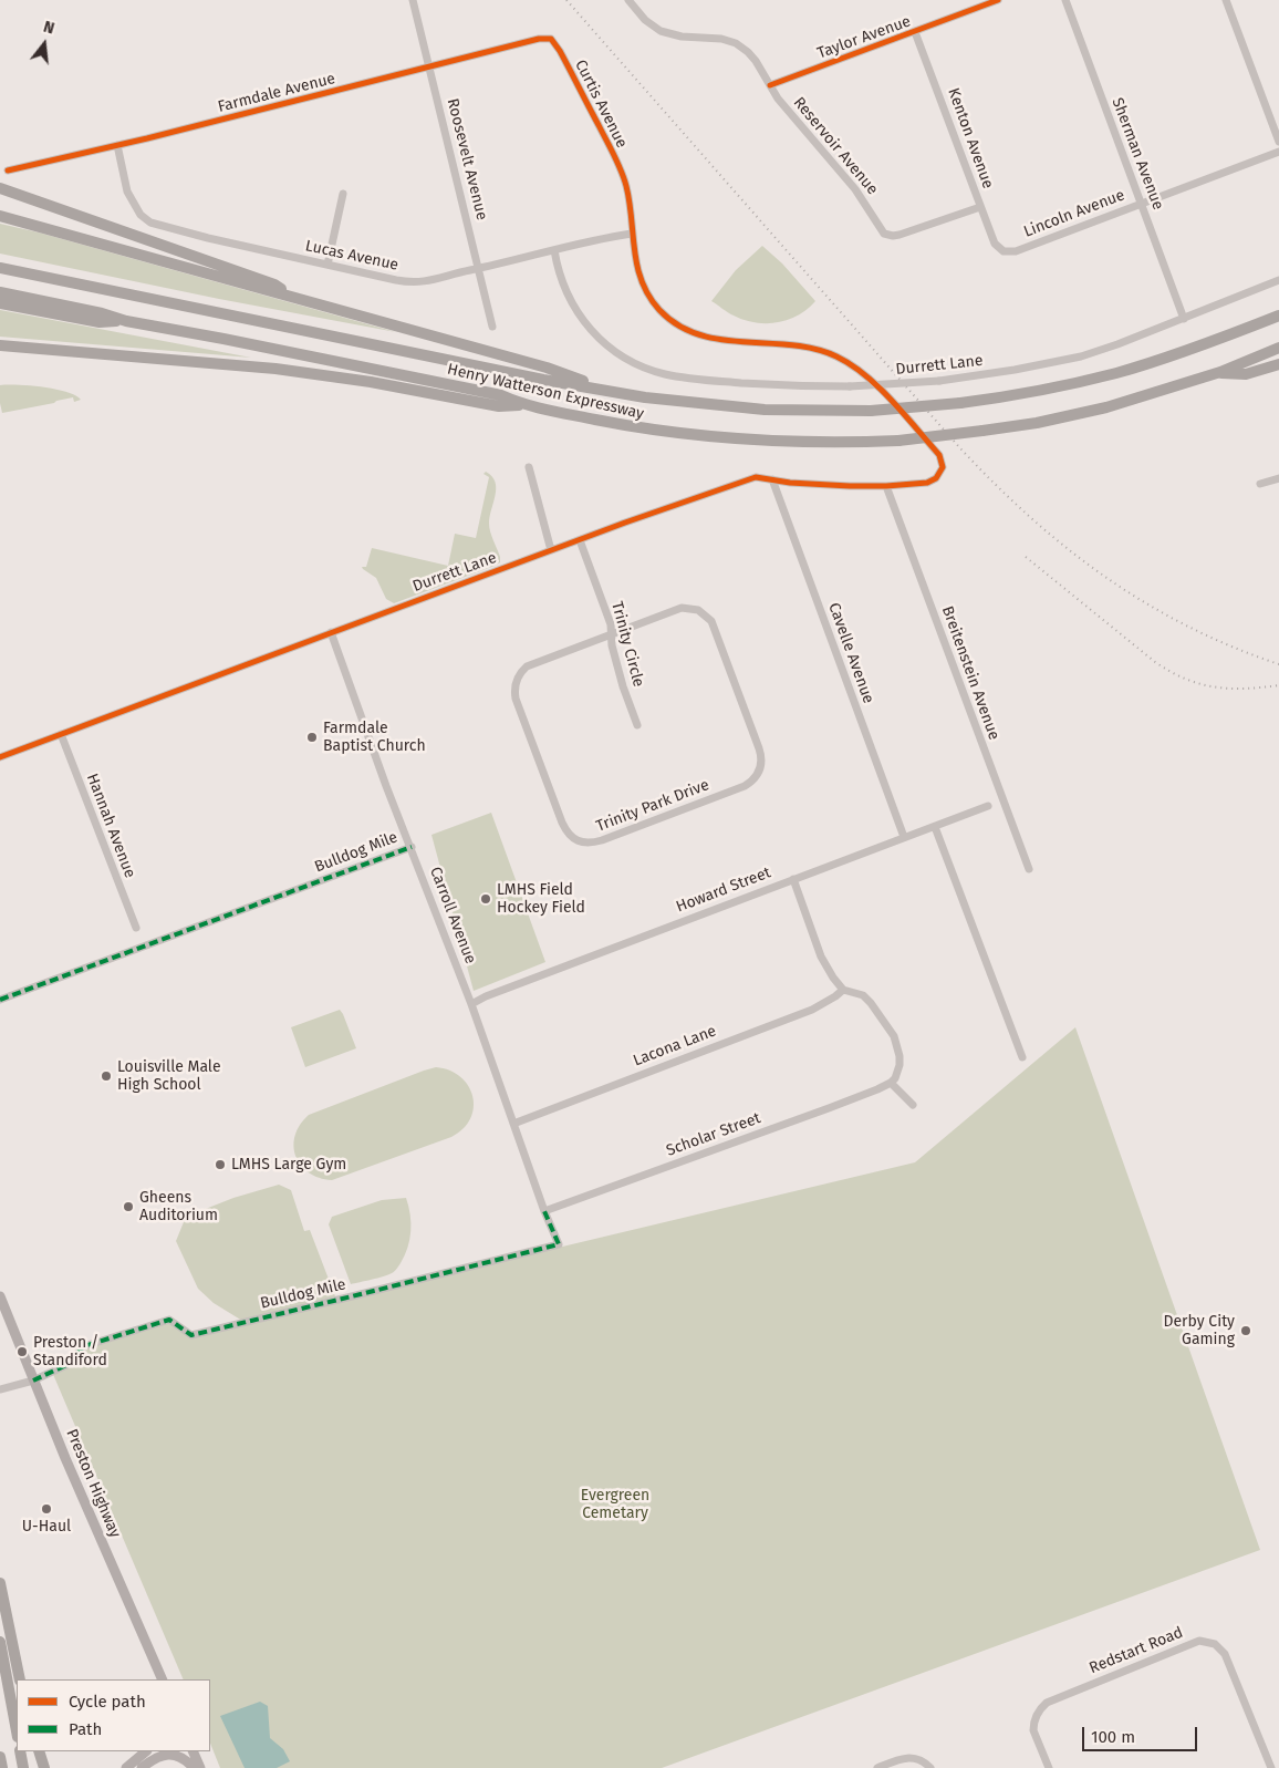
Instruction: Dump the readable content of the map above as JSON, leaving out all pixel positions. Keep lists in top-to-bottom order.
{
  "streets": {
    "highway": ["Henry Watterson Expressway"],
    "main road": ["Preston Highway"],
    "street": [
      "Taylor Avenue",
      "Farmdale Avenue",
      "Curtis Avenue",
      "Kenton Avenue",
      "Reservoir Avenue",
      "Sherman Avenue",
      "Roosevelt Avenue",
      "Lincoln Avenue",
      "Lucas Avenue",
      "Durrett Lane",
      "Trinity Circle",
      "Cavelle Avenue",
      "Breitenstein Avenue",
      "Trinity Park Drive",
      "Hannah Avenue",
      "Bulldog Mile",
      "Howard Street",
      "Carroll Avenue",
      "Lacona Lane",
      "Scholar Street",
      "Redstart Road"
    ]
  },
  "crossings": [
    ["Taylor Avenue", "Kenton Avenue"],
    ["Taylor Avenue", "Reservoir Avenue"],
    ["Farmdale Avenue", "Curtis Avenue"],
    ["Farmdale Avenue", "Roosevelt Avenue"],
    ["Farmdale Avenue", "Lucas Avenue"],
    ["Curtis Avenue", "Lucas Avenue"],
    ["Curtis Avenue", "Durrett Lane"],
    ["Kenton Avenue", "Reservoir Avenue"],
    ["Kenton Avenue", "Lincoln Avenue"],
    ["Sherman Avenue", "Lincoln Avenue"],
    ["Sherman Avenue", "Durrett Lane"],
    ["Roosevelt Avenue", "Lucas Avenue"],
    ["Lucas Avenue", "Durrett Lane"],
    ["Durrett Lane", "Trinity Circle"],
    ["Durrett Lane", "Cavelle Avenue"],
    ["Durrett Lane", "Breitenstein Avenue"],
    ["Durrett Lane", "Hannah Avenue"],
    ["Durrett Lane", "Carroll Avenue"],
    ["Trinity Circle", "Trinity Park Drive"],
    ["Cavelle Avenue", "Howard Street"],
    ["Bulldog Mile", "Carroll Avenue"],
    ["Bulldog Mile", "Scholar Street"],
    ["Bulldog Mile", "Preston Highway"],
    ["Howard Street", "Carroll Avenue"],
    ["Carroll Avenue", "Lacona Lane"],
    ["Carroll Avenue", "Scholar Street"]
  ],
  "parks": ["Evergreen Cemetary"],
  "places": [
    "Farmdale Baptist Church",
    "LMHS Field Hockey Field",
    "Louisville Male High School",
    "LMHS Large Gym",
    "Gheens Auditorium",
    "Derby City Gaming",
    "Preston / Standiford",
    "U-Haul"
  ],
  "legend": ["Cycle path", "Path"],
  "scale_bar": "100 m",
  "north": "top"
}
